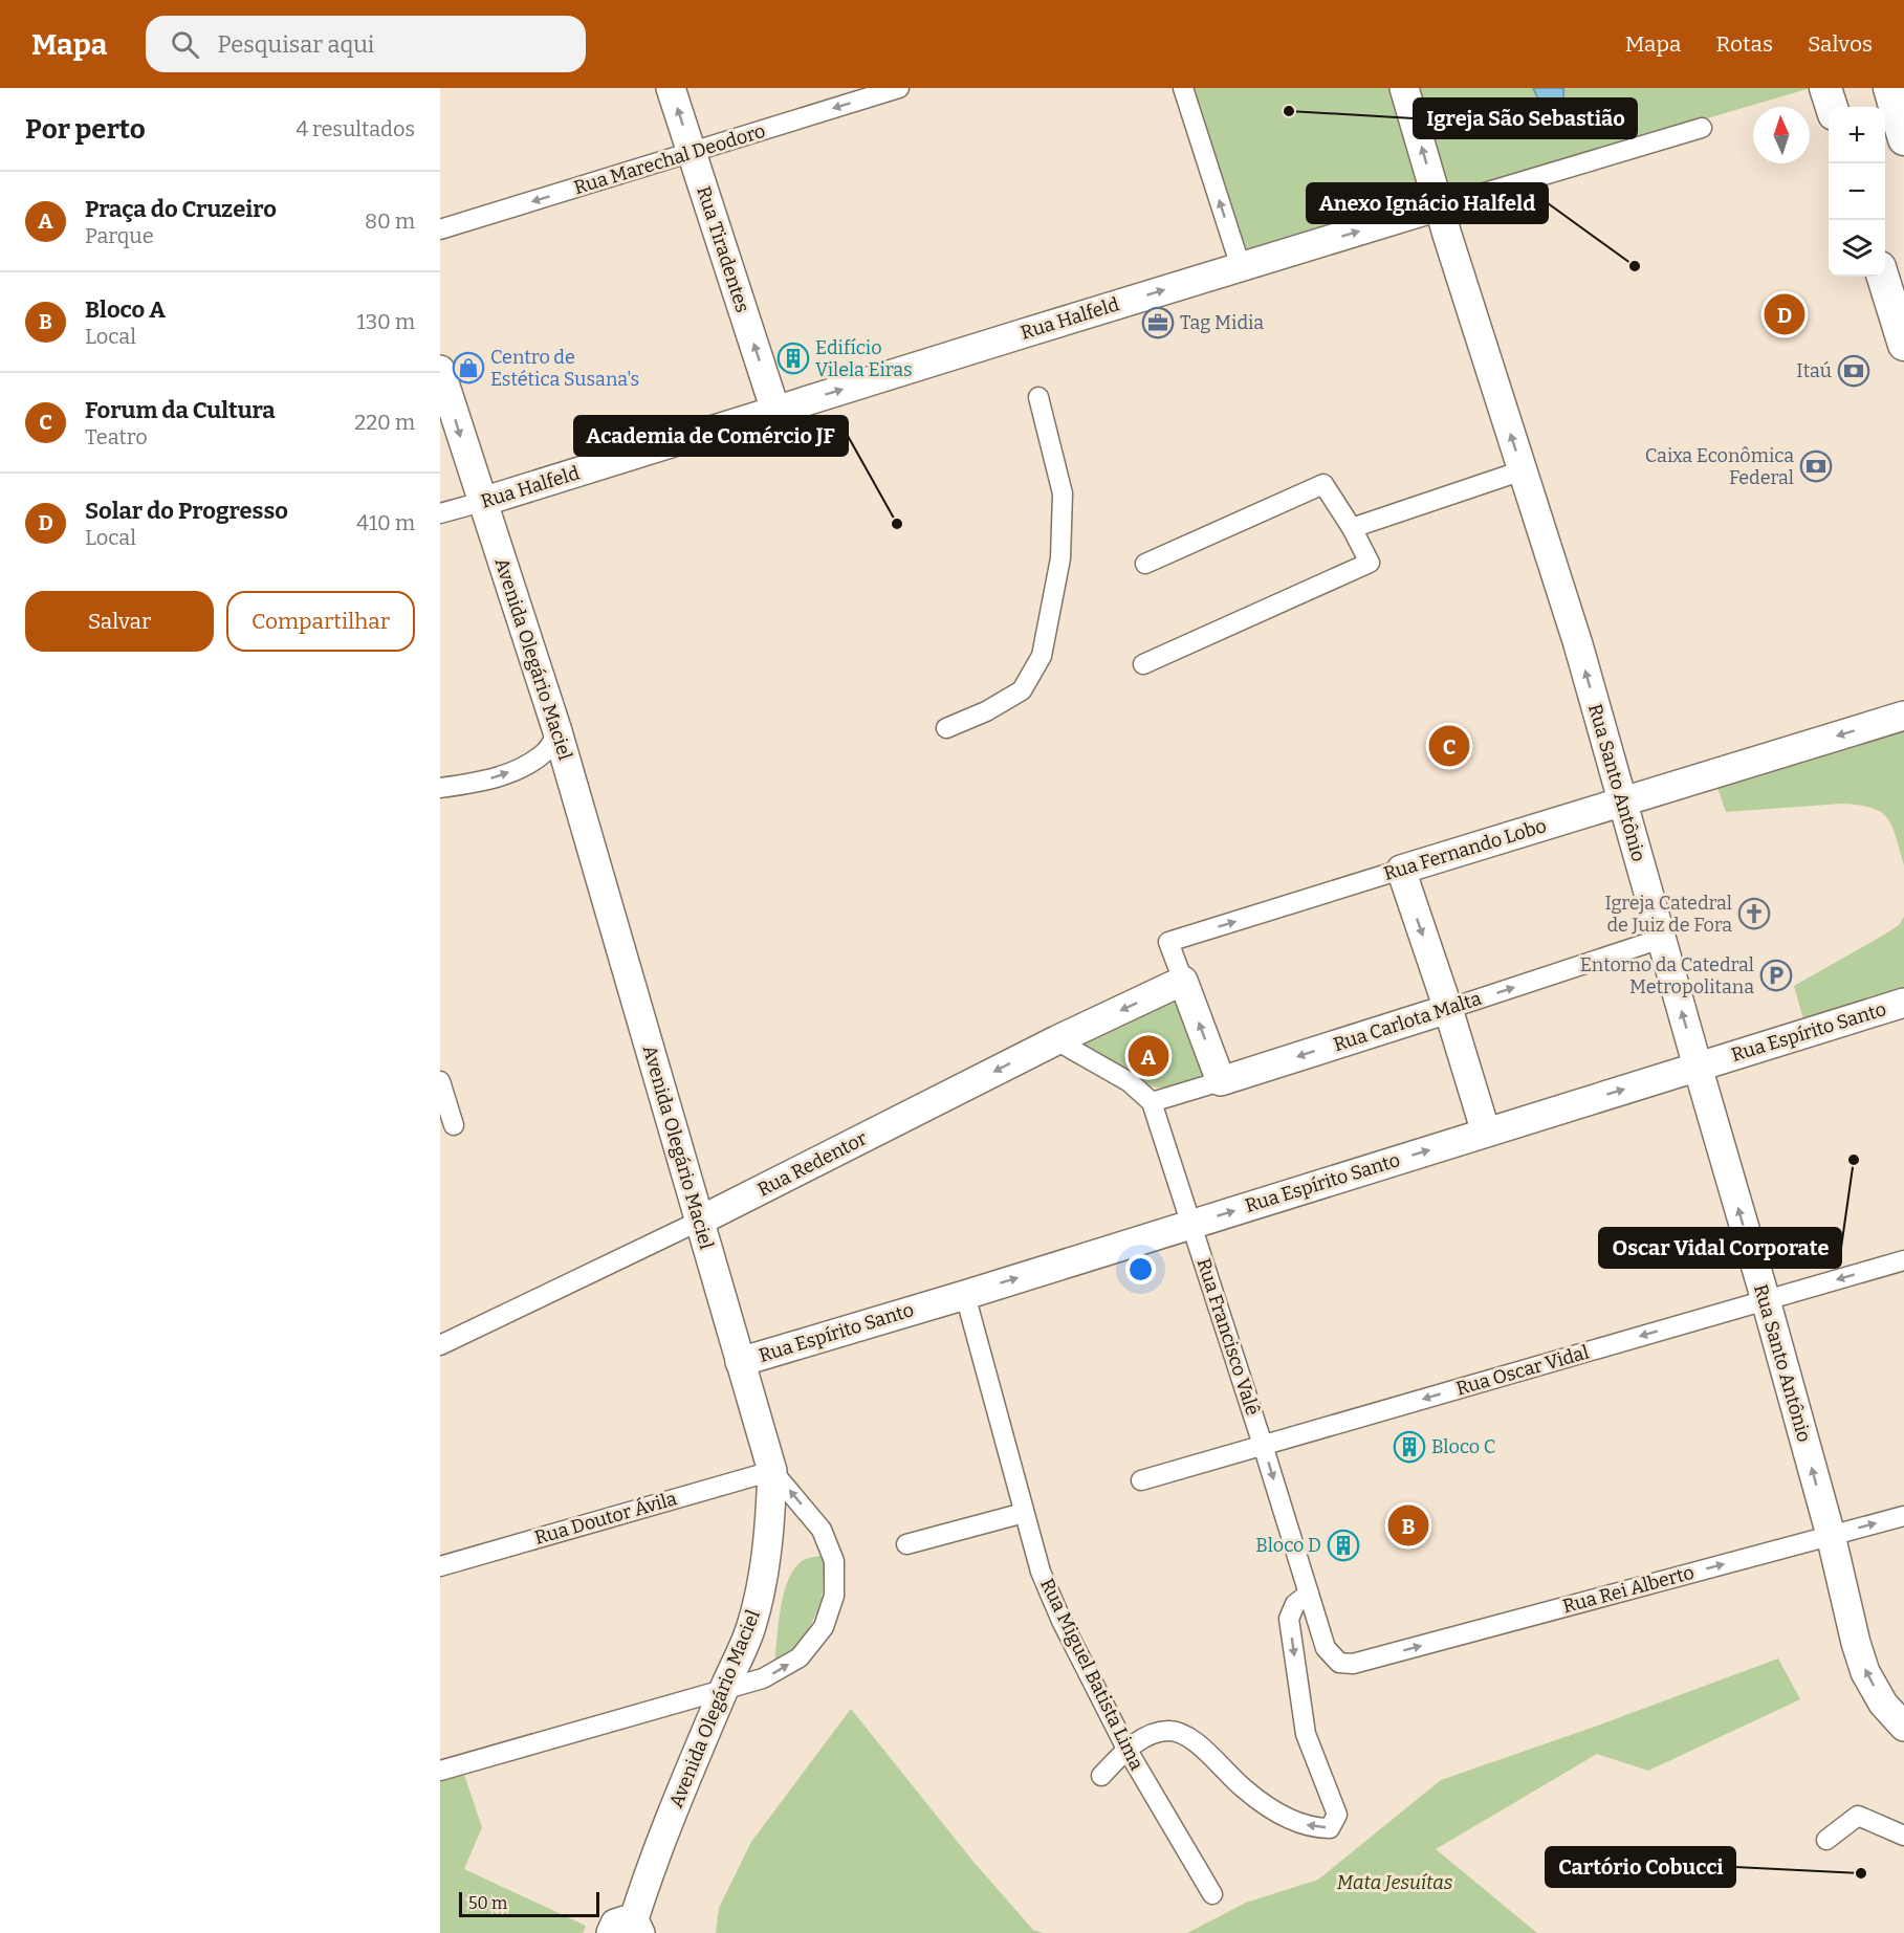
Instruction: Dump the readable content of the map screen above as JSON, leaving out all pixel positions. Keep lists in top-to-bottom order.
{
  "streets": {
    "street": [
      "Rua Marechal Deodoro",
      "Rua Tiradentes",
      "Rua Halfeld",
      "Avenida Olegário Maciel",
      "Rua Santo Antônio",
      "Rua Fernando Lobo",
      "Rua Carlota Malta",
      "Rua Espírito Santo",
      "Rua Redentor",
      "Rua Francisco Valê",
      "Rua Oscar Vidal",
      "Rua Doutor Ávila",
      "Rua Rei Alberto",
      "Rua Miguel Batista Lima"
    ]
  },
  "crossings": [
    ["Rua Marechal Deodoro", "Rua Tiradentes"],
    ["Rua Tiradentes", "Rua Halfeld"],
    ["Rua Halfeld", "Avenida Olegário Maciel"],
    ["Rua Halfeld", "Rua Santo Antônio"],
    ["Avenida Olegário Maciel", "Rua Espírito Santo"],
    ["Avenida Olegário Maciel", "Rua Redentor"],
    ["Avenida Olegário Maciel", "Rua Doutor Ávila"],
    ["Rua Santo Antônio", "Rua Fernando Lobo"],
    ["Rua Santo Antônio", "Rua Carlota Malta"],
    ["Rua Santo Antônio", "Rua Espírito Santo"],
    ["Rua Santo Antônio", "Rua Oscar Vidal"],
    ["Rua Santo Antônio", "Rua Rei Alberto"],
    ["Rua Fernando Lobo", "Rua Carlota Malta"],
    ["Rua Fernando Lobo", "Rua Redentor"],
    ["Rua Carlota Malta", "Rua Francisco Valê"],
    ["Rua Espírito Santo", "Rua Francisco Valê"],
    ["Rua Espírito Santo", "Rua Miguel Batista Lima"],
    ["Rua Francisco Valê", "Rua Oscar Vidal"],
    ["Rua Francisco Valê", "Rua Rei Alberto"]
  ],
  "one_way": [
    "Rua Marechal Deodoro",
    "Rua Tiradentes",
    "Rua Halfeld",
    "Rua Santo Antônio",
    "Rua Espírito Santo",
    "Rua Redentor",
    "Rua Oscar Vidal",
    "Rua Rei Alberto"
  ],
  "parks": ["Mata Jesuítas"],
  "places": {
    "other": [
      "Igreja São Sebastião",
      "Anexo Ignácio Halfeld",
      "Academia de Comércio JF",
      "Oscar Vidal Corporate",
      "Cartório Cobucci"
    ],
    "office": ["Tag Midia"],
    "building": ["Edifício Vilela Eiras", "Bloco C", "Bloco D"],
    "shop": ["Centro de Estética Susana's"],
    "bank": ["Itaú", "Caixa Econômica Federal"],
    "church": ["Igreja Catedral de Juiz de Fora"],
    "parking": ["Entorno da Catedral Metropolitana"]
  },
  "scale_bar": "50 m",
  "north": "top",
  "page": {
    "header": "Mapa",
    "search": "Pesquisar aqui",
    "nav": ["Mapa", "Rotas", "Salvos"],
    "heading": ["Por perto", "4 resultados"],
    "map_buttons": ["+", "−"],
    "list": [
      {
        "mark": "A",
        "name": "Praça do Cruzeiro",
        "note": "Parque",
        "value": "80 m"
      },
      {
        "mark": "B",
        "name": "Bloco A",
        "note": "Local",
        "value": "130 m"
      },
      {
        "mark": "C",
        "name": "Forum da Cultura",
        "note": "Teatro",
        "value": "220 m"
      },
      {
        "mark": "D",
        "name": "Solar do Progresso",
        "note": "Local",
        "value": "410 m"
      }
    ],
    "pins": [
      "D",
      "C",
      "A",
      "B"
    ],
    "buttons": ["Salvar", "Compartilhar"],
    "scale": "50 m"
  }
}
